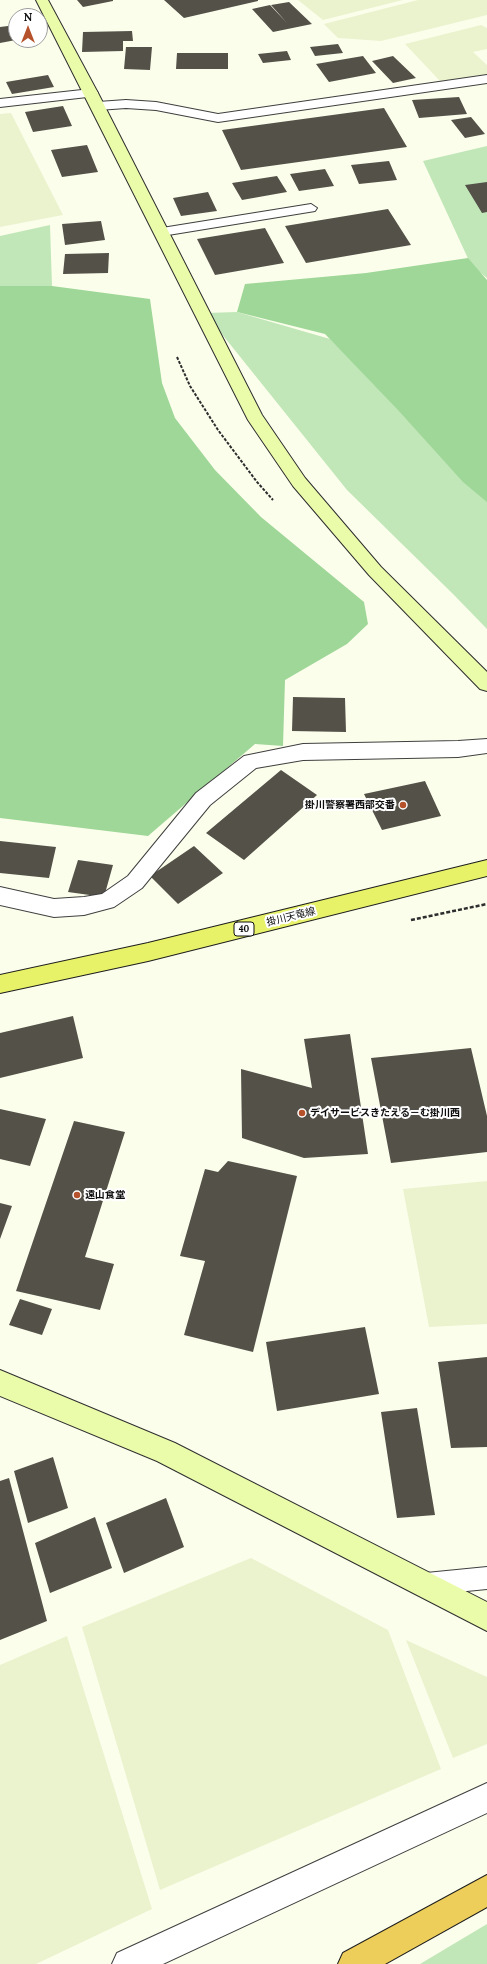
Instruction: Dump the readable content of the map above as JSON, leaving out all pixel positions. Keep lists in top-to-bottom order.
{
  "streets": {
    "main road": ["掛川天竜線", "40"]
  },
  "places": ["掛川警察署西部交番", "デイサービスきたえる－む掛川西", "遠山食堂"],
  "north": "top"
}
